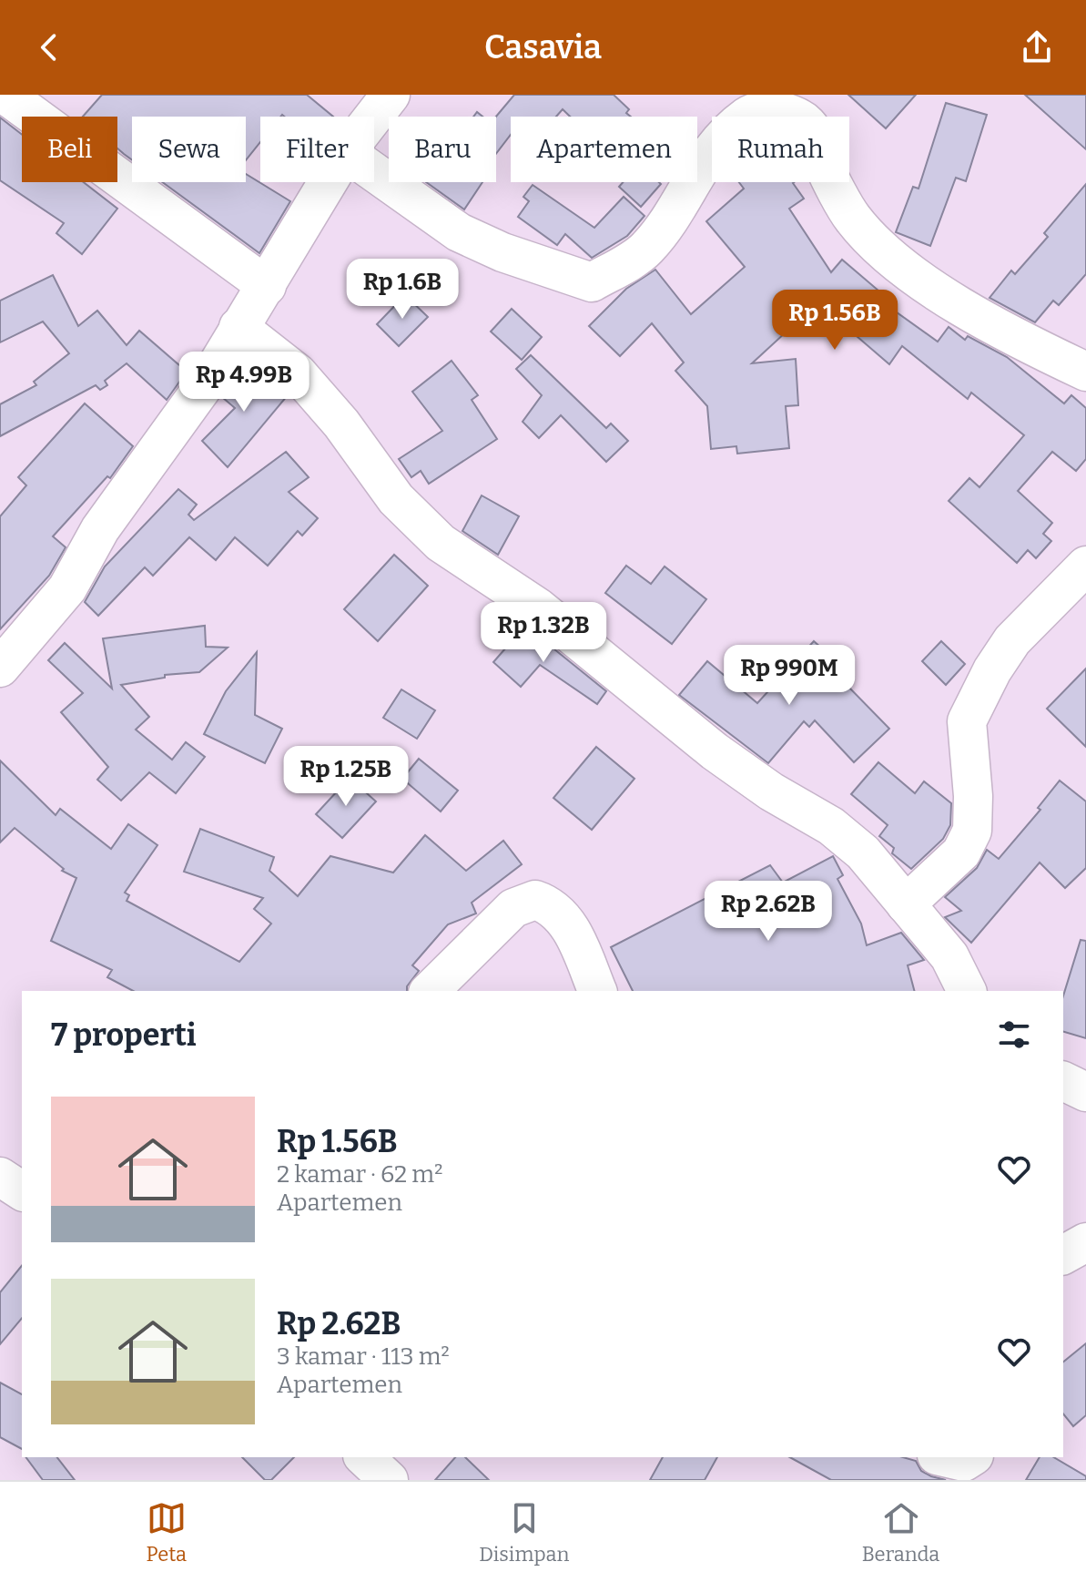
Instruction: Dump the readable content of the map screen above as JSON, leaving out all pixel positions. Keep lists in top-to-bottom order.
{
  "page": {
    "header": "Casavia",
    "chip": [
      "Beli",
      "Sewa",
      "Filter",
      "Baru",
      "Apartemen",
      "Rumah"
    ],
    "price": [
      "Rp 1.6B",
      "Rp 1.56B",
      "Rp 4.99B",
      "Rp 1.32B",
      "Rp 990M",
      "Rp 1.25B",
      "Rp 2.62B"
    ],
    "heading": "7 properti",
    "list": [
      {
        "name": "Rp 1.56B",
        "note": "2 kamar · 62 m² · Apartemen"
      },
      {
        "name": "Rp 2.62B",
        "note": "3 kamar · 113 m² · Apartemen"
      }
    ],
    "tabs": ["Peta", "Disimpan", "Beranda"]
  }
}
